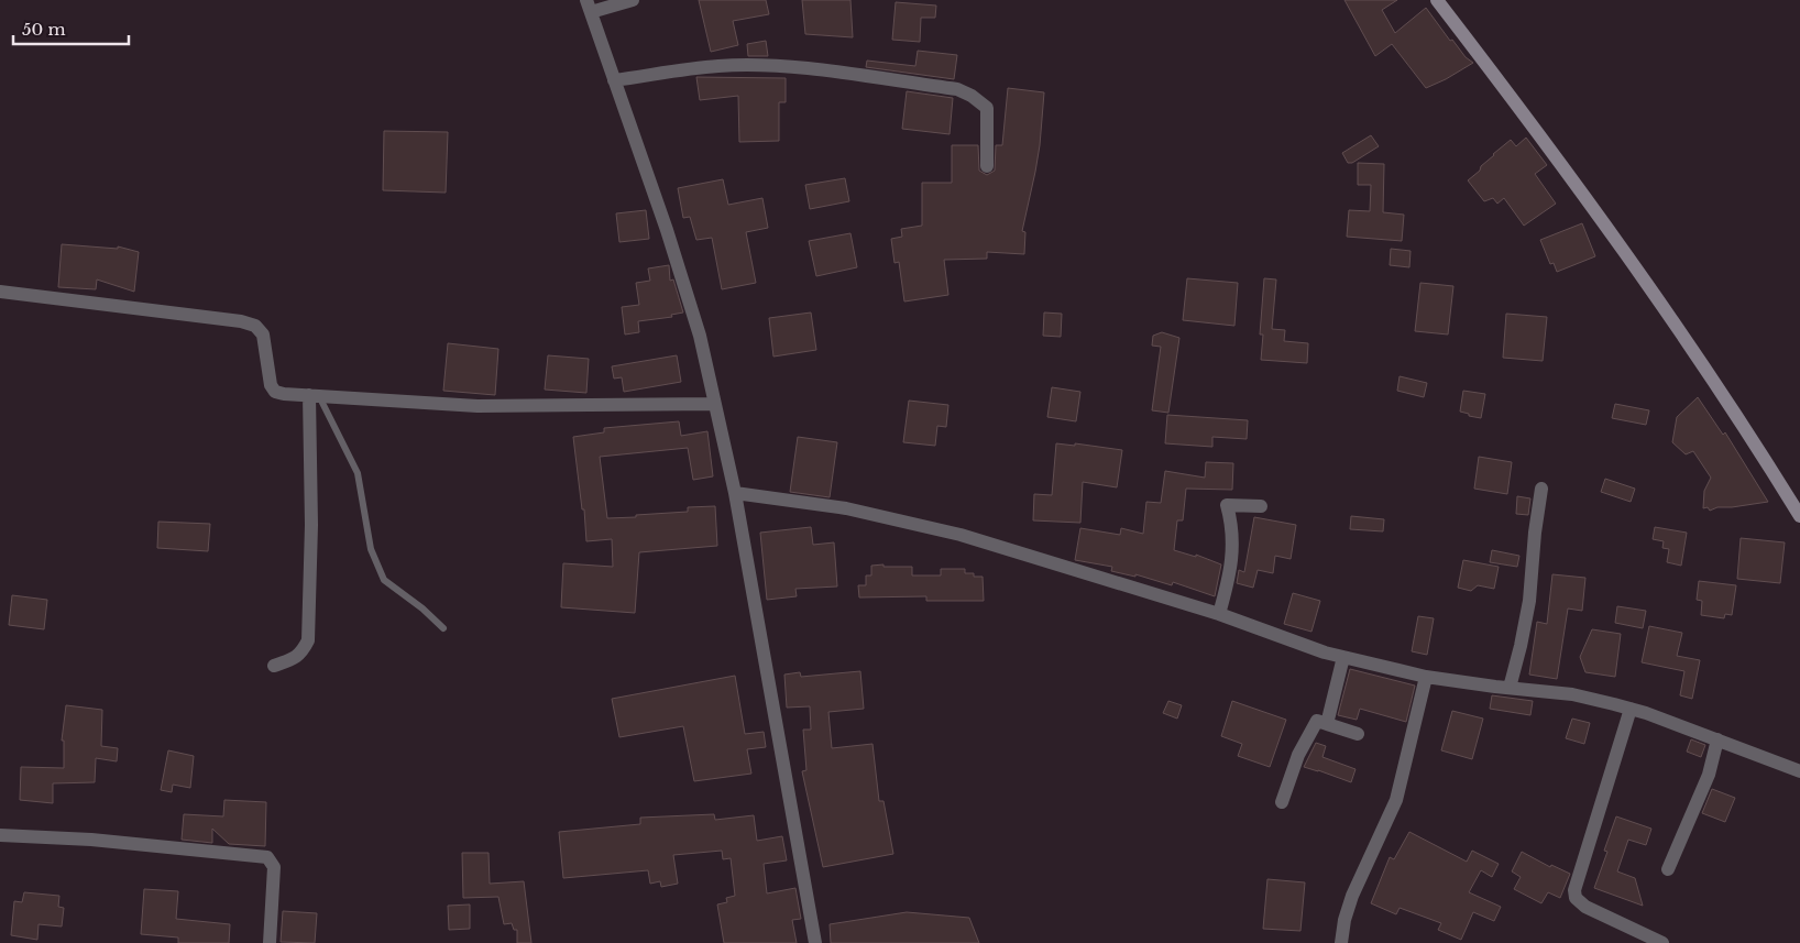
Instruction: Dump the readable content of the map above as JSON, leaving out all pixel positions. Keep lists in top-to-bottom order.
{
  "scale_bar": "50 m"
}
